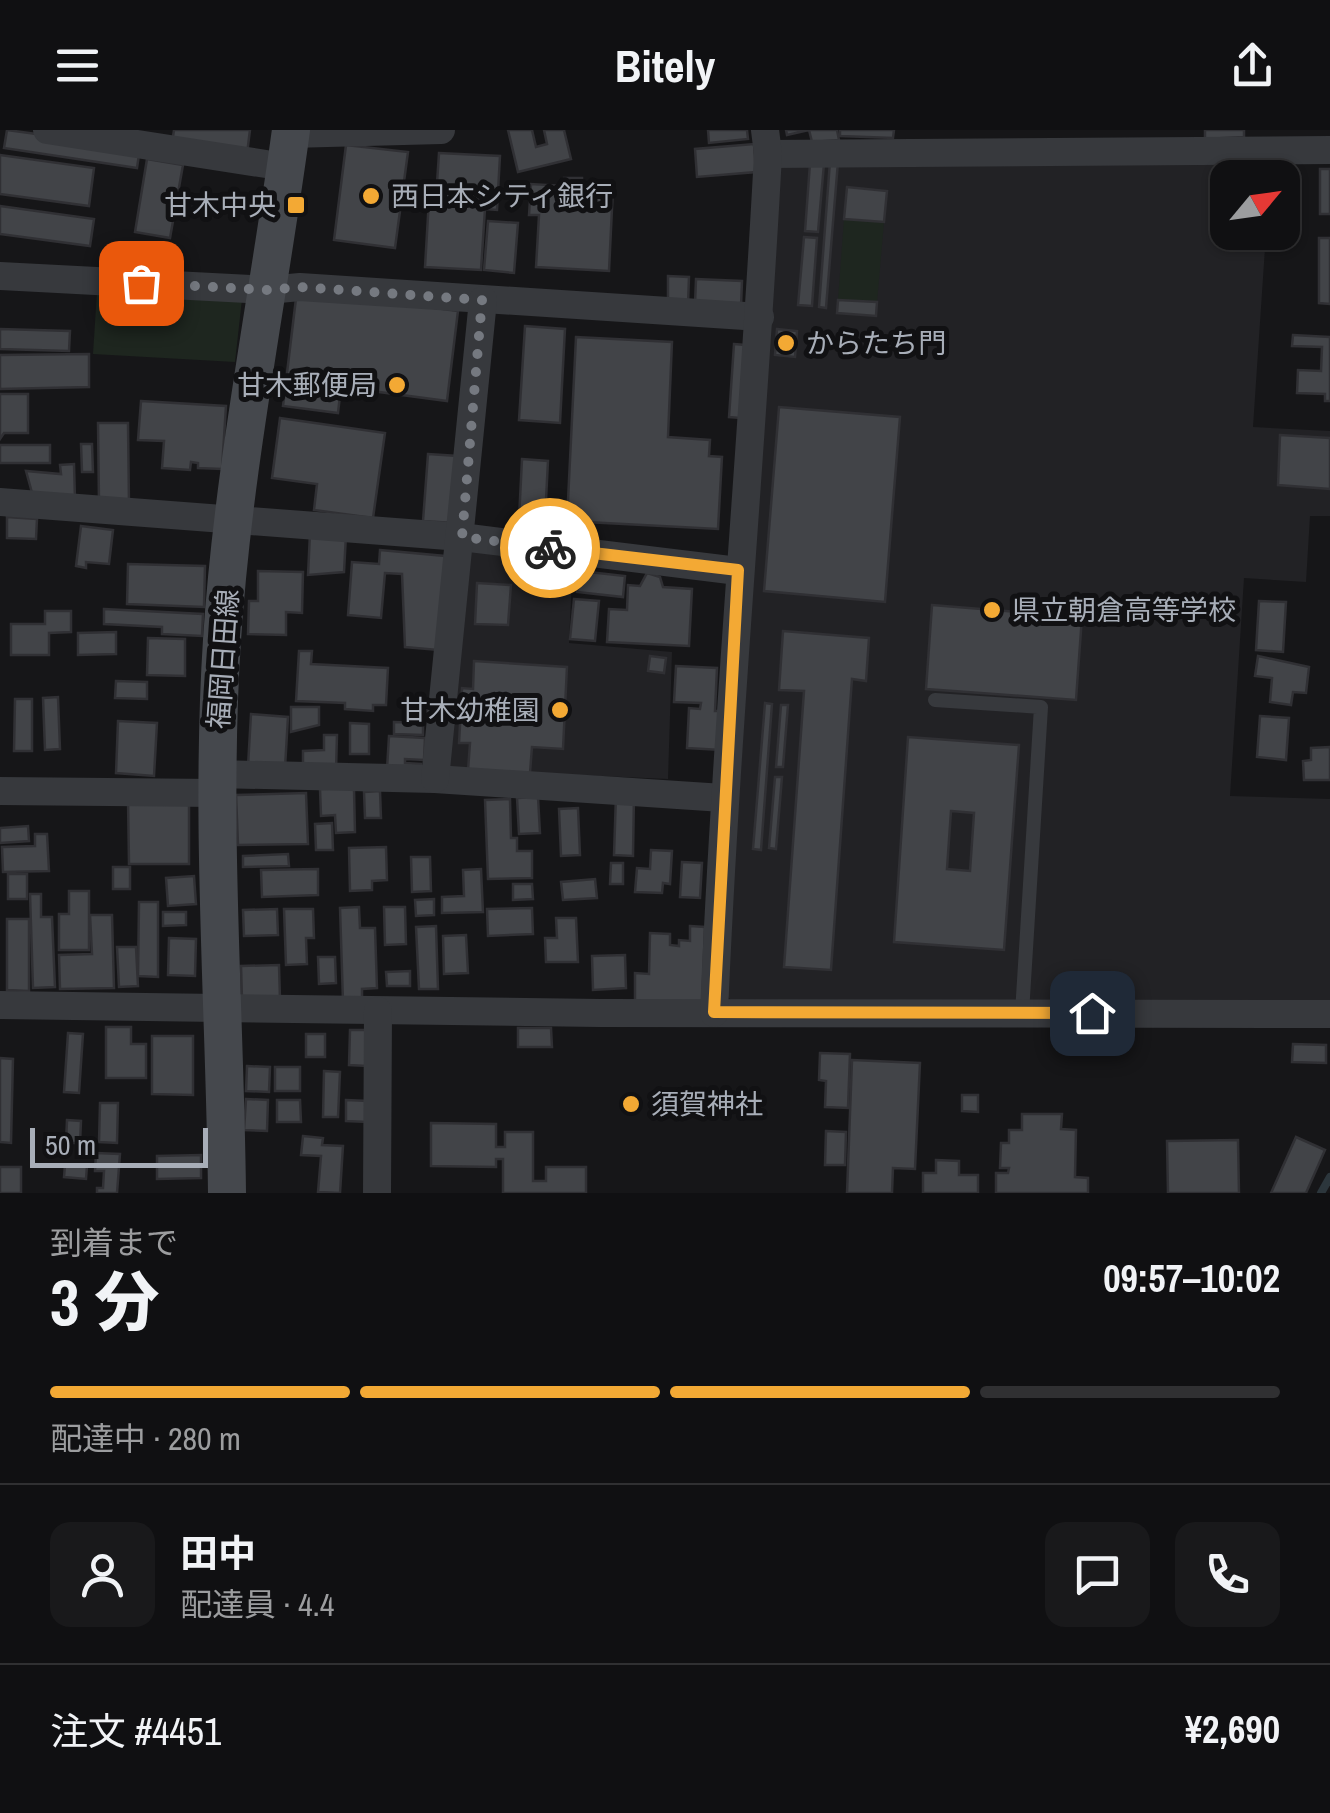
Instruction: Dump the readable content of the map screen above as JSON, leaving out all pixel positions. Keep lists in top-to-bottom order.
{
  "streets": {
    "main road": ["福岡日田線"]
  },
  "places": {
    "other": [
      "西日本シティ銀行",
      "からたち門",
      "甘木郵便局",
      "県立朝倉高等学校",
      "甘木幼稚園",
      "須賀神社"
    ],
    "transit": ["甘木中央"]
  },
  "scale_bar": "50 m",
  "north": "top right",
  "page": {
    "header": "Bitely",
    "scale": "50 m",
    "heading": ["3 分", "到着まで", "09:57–10:02"],
    "panel": [
      "田中",
      "配達員 · 4.4",
      "注文 #4451",
      "¥2,690"
    ],
    "bar": "配達中 · 280 m"
  }
}
